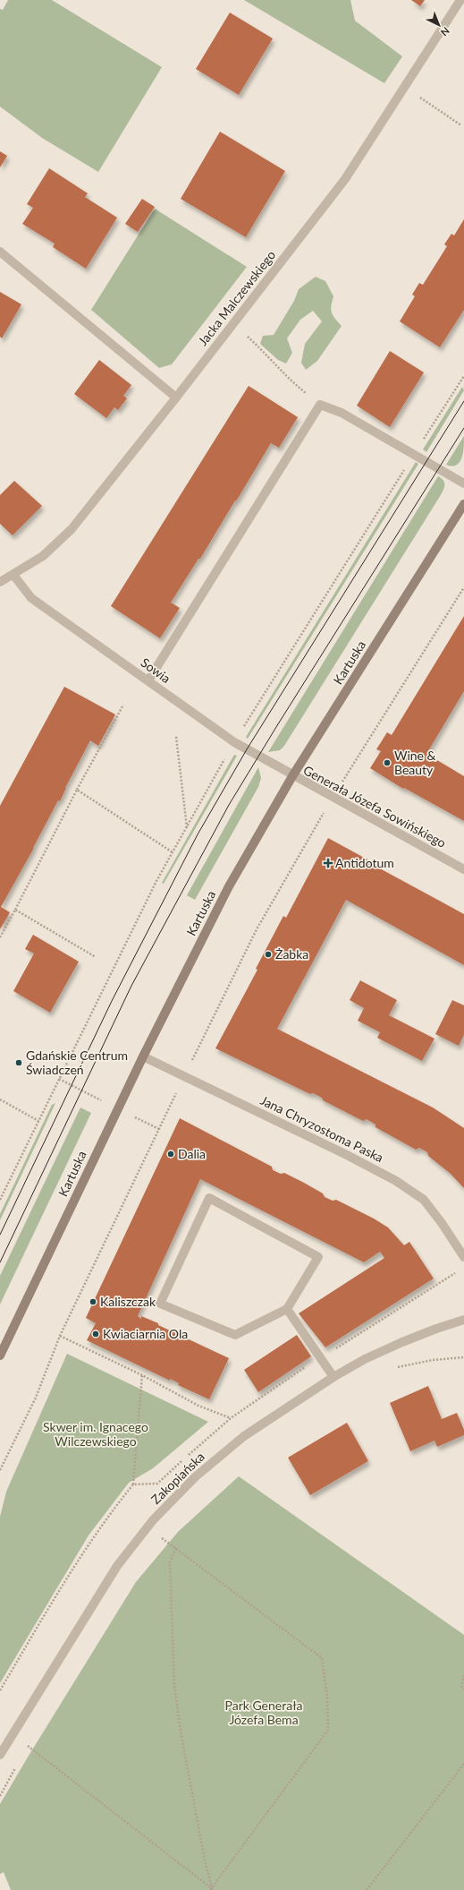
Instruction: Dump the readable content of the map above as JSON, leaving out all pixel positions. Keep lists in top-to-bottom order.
{
  "streets": {
    "main road": ["Kartuska"],
    "street": [
      "Jacka Malczewskiego",
      "Sowia",
      "Generała Józefa Sowińskiego",
      "Jana Chryzostoma Paska",
      "Zakopiańska"
    ]
  },
  "crossings": [
    ["Jacka Malczewskiego", "Sowia"],
    ["Kartuska", "Sowia"],
    ["Kartuska", "Generała Józefa Sowińskiego"],
    ["Kartuska", "Jana Chryzostoma Paska"],
    ["Sowia", "Generała Józefa Sowińskiego"]
  ],
  "parks": ["Skwer im. Ignacego Wilczewskiego", "Park Generała Józefa Bema"],
  "places": {
    "other": [
      "Wine & Beauty",
      "Żabka",
      "Gdańskie Centrum Świadczeń",
      "Dalia",
      "Kaliszczak",
      "Kwiaciarnia Ola"
    ],
    "health": ["Antidotum"]
  },
  "north": "bottom right"
}
